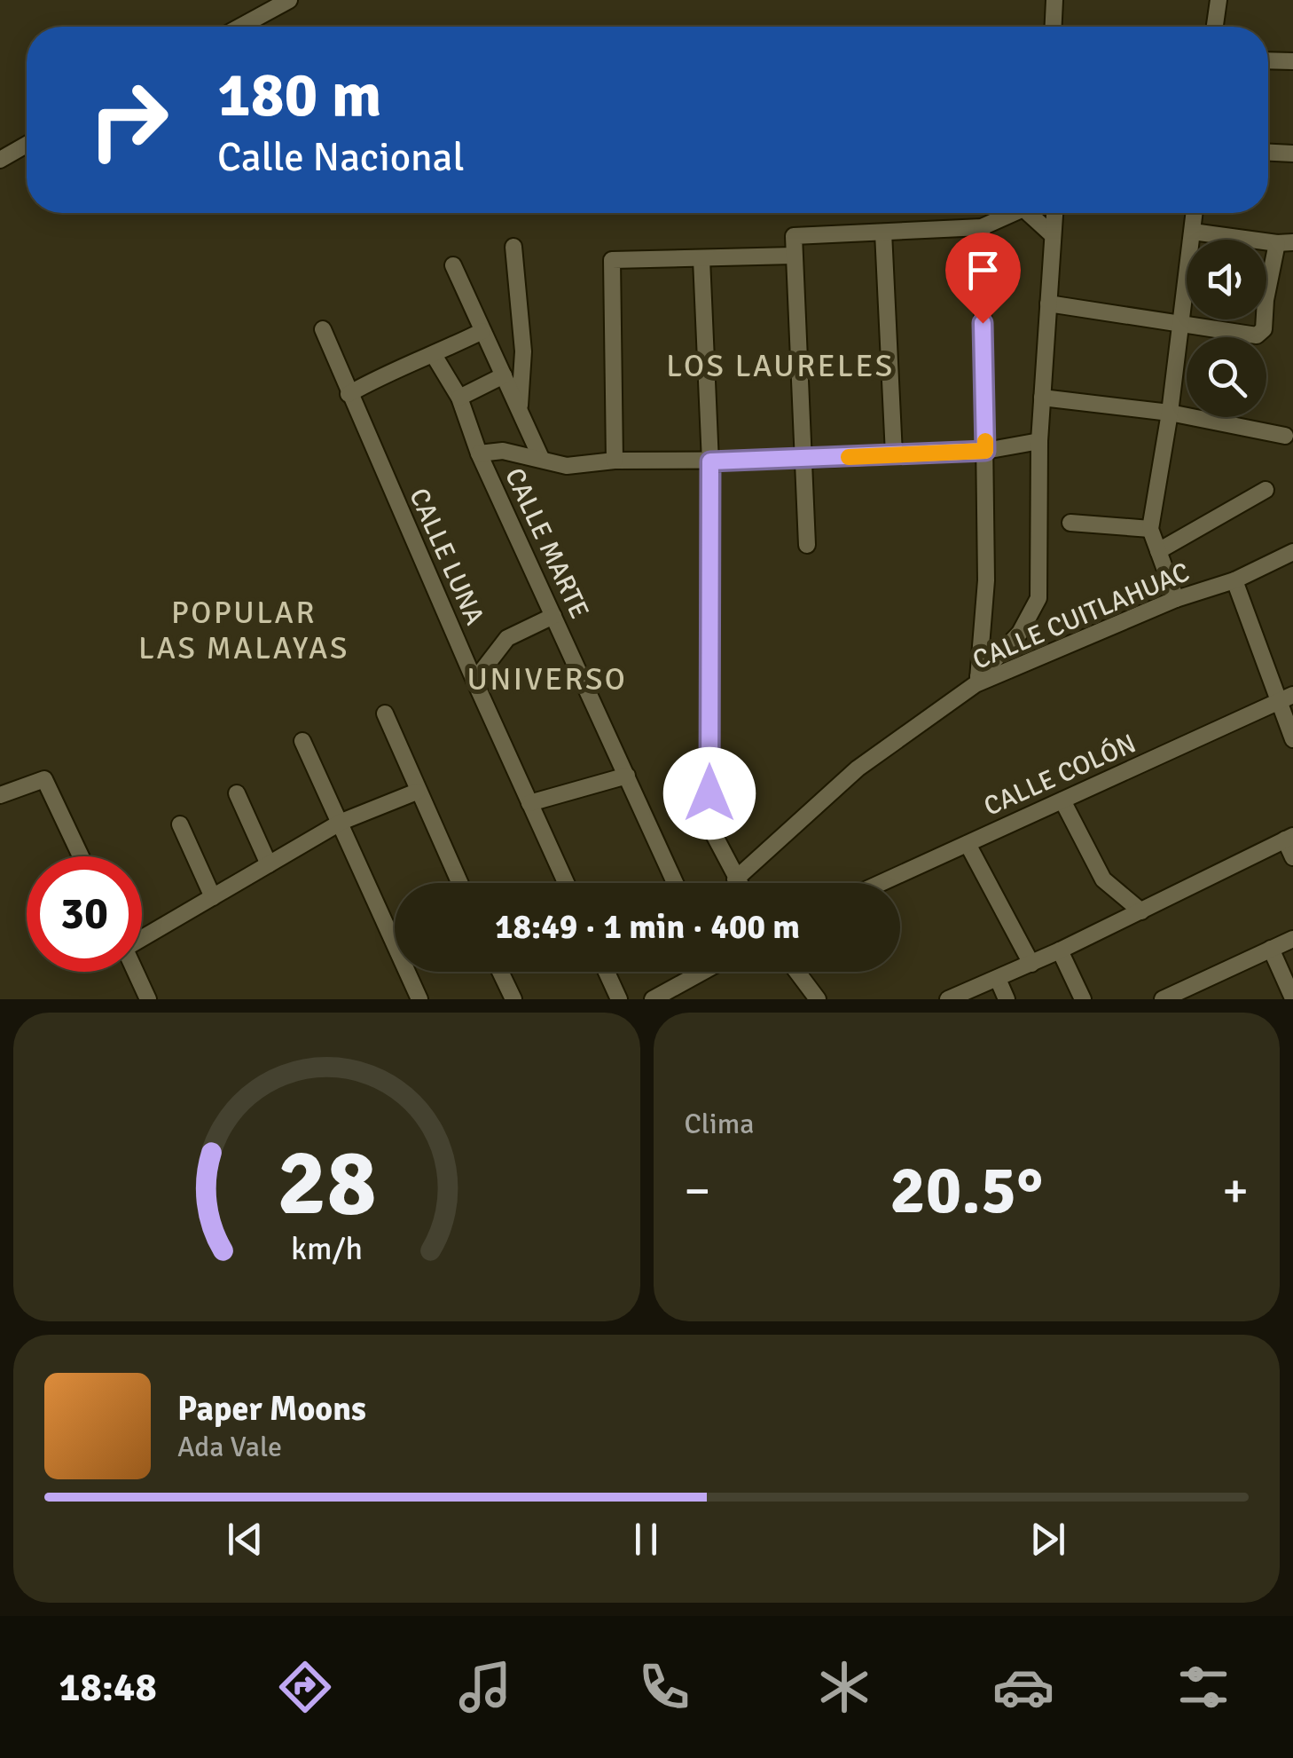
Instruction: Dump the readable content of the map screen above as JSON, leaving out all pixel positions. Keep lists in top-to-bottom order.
{
  "streets": {
    "street": [
      "CALLE MARTE",
      "CALLE LUNA",
      "CALLE CUITLAHUAC",
      "CALLE COLÓN"
    ]
  },
  "districts": ["LOS LAURELES", "POPULAR LAS MALAYAS", "UNIVERSO"],
  "page": {
    "turn": ["180 m", "Calle Nacional"],
    "limit": "30",
    "trip": "18:49 · 1 min · 400 m",
    "tile": "Clima",
    "heat": ["−", "20.5°", "+"],
    "song": ["Paper Moons", "Ada Vale"],
    "tabs": "18:48",
    "gauge": ["28", "km/h"]
  }
}
